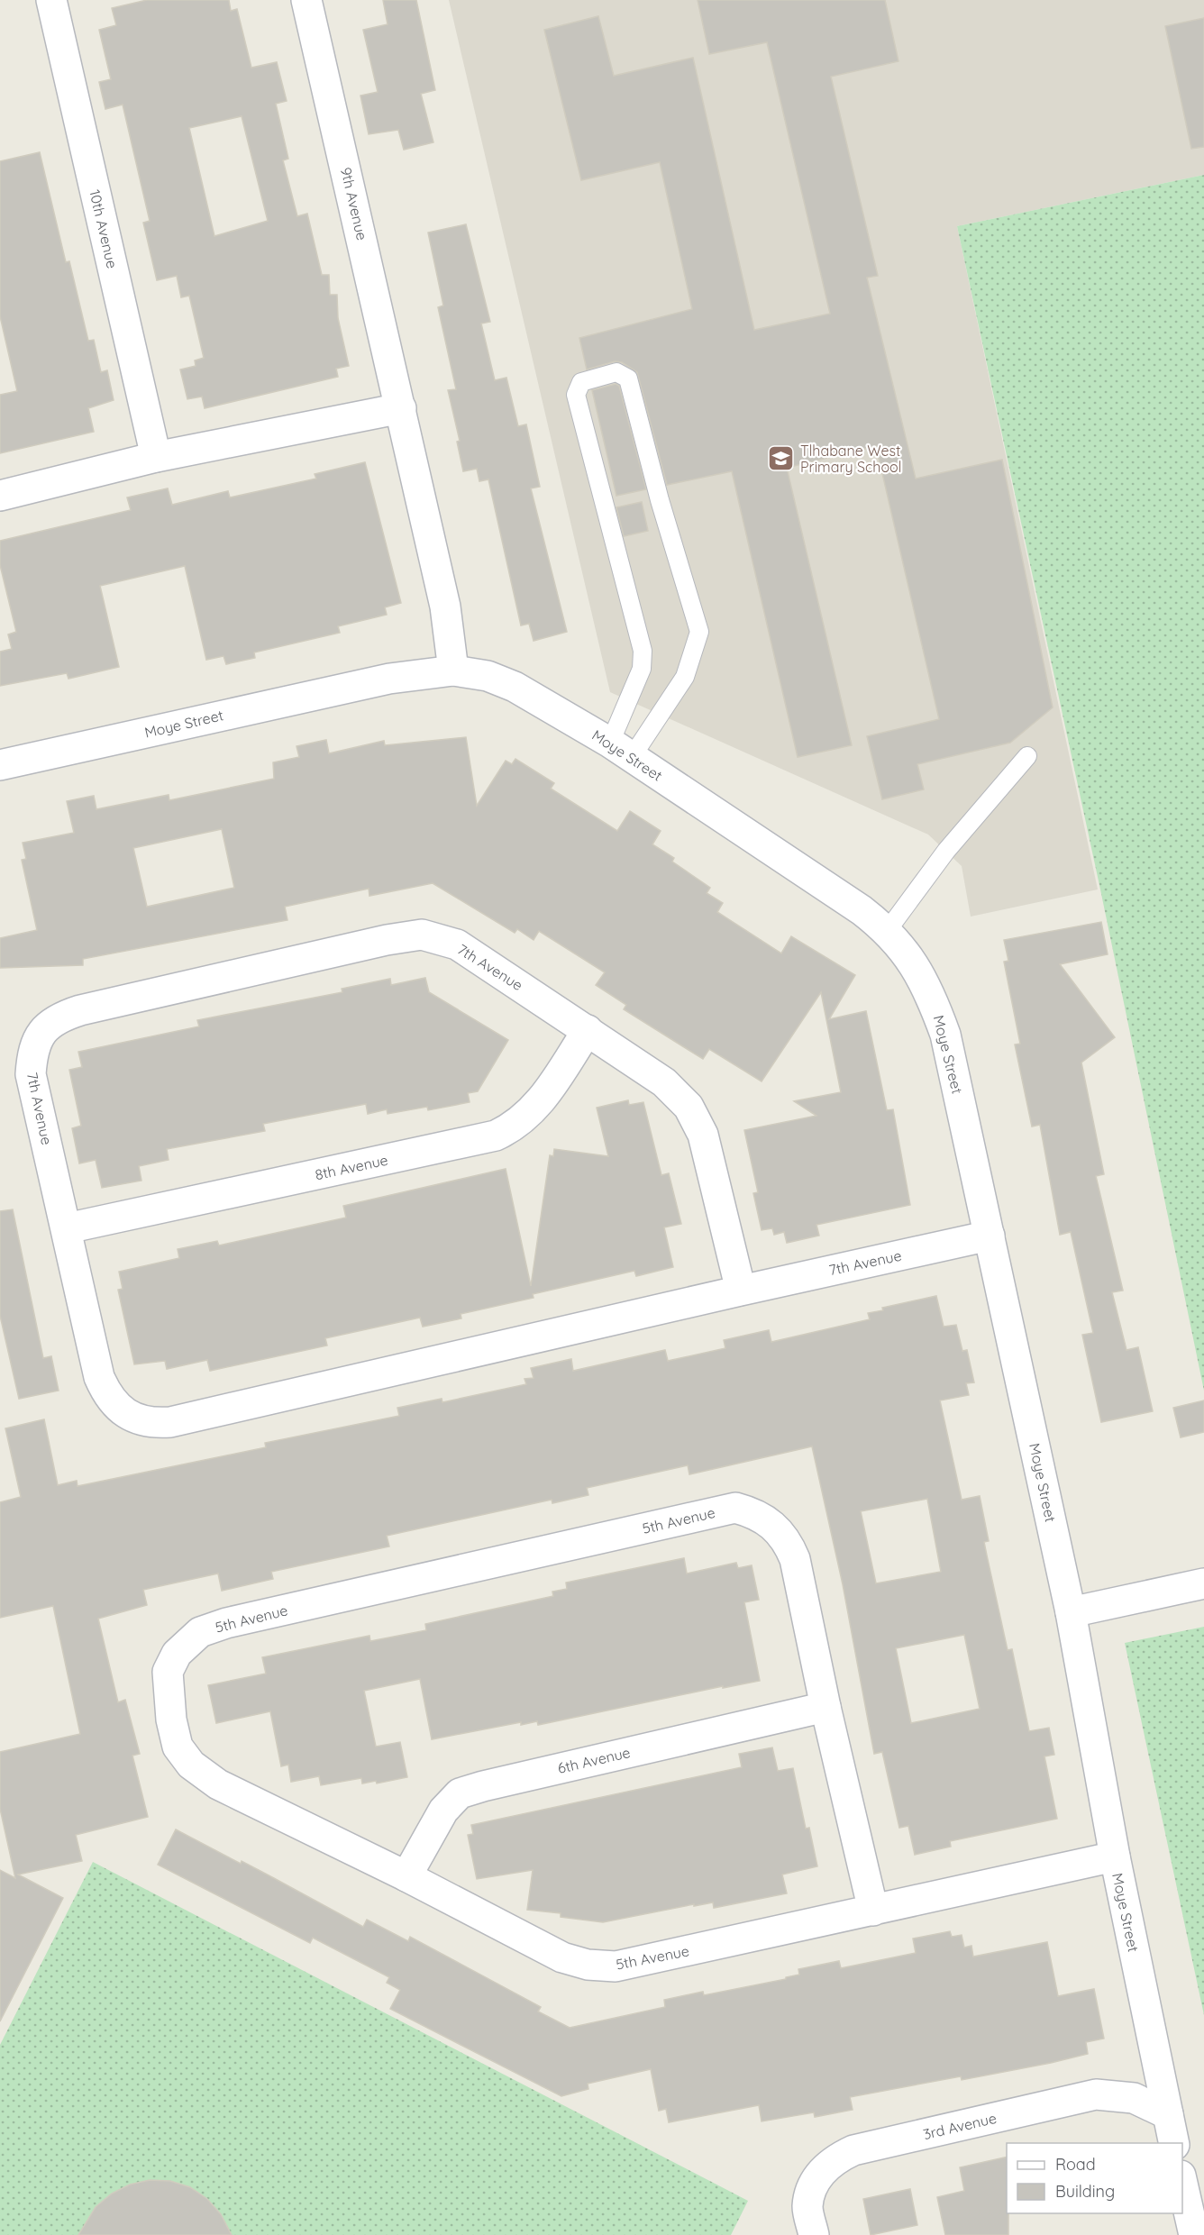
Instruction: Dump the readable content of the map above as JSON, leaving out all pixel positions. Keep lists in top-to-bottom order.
{
  "streets": {
    "street": [
      "9th Avenue",
      "10th Avenue",
      "Moye Street",
      "7th Avenue",
      "8th Avenue",
      "5th Avenue",
      "6th Avenue",
      "3rd Avenue"
    ]
  },
  "crossings": [
    ["9th Avenue", "Moye Street"],
    ["Moye Street", "7th Avenue"],
    ["Moye Street", "5th Avenue"],
    ["Moye Street", "3rd Avenue"],
    ["7th Avenue", "8th Avenue"],
    ["5th Avenue", "6th Avenue"]
  ],
  "places": {
    "school or university": ["Tlhabane West Primary School"]
  },
  "legend": ["Road", "Building"]
}
